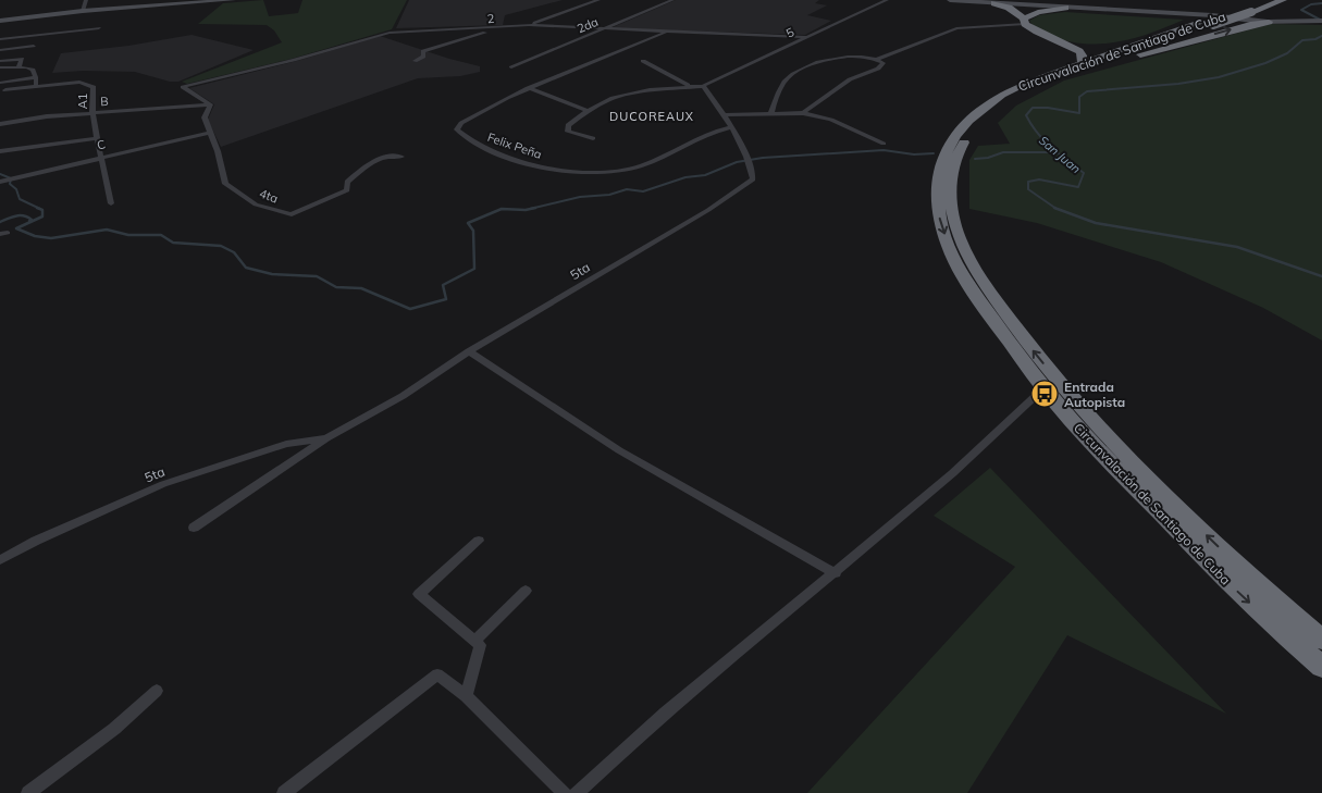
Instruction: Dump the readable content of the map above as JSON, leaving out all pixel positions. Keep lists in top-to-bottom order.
{
  "streets": {
    "highway": ["Circunvalación de Santiago de Cuba"],
    "street": [
      "2",
      "2da",
      "5",
      "A1",
      "B",
      "C",
      "Felix Peña",
      "4ta",
      "5ta"
    ]
  },
  "crossings": [
    ["2", "2da"],
    ["2", "5"],
    ["2", "B"],
    ["2", "Felix Peña"],
    ["2", "4ta"],
    ["5", "5ta"],
    ["A1", "B"],
    ["A1", "C"],
    ["B", "4ta"],
    ["C", "4ta"],
    ["Felix Peña", "5ta"]
  ],
  "districts": ["DUCOREAUX"],
  "water": ["San Juan"],
  "places": {
    "bus stop": ["Entrada Autopista"]
  }
}
